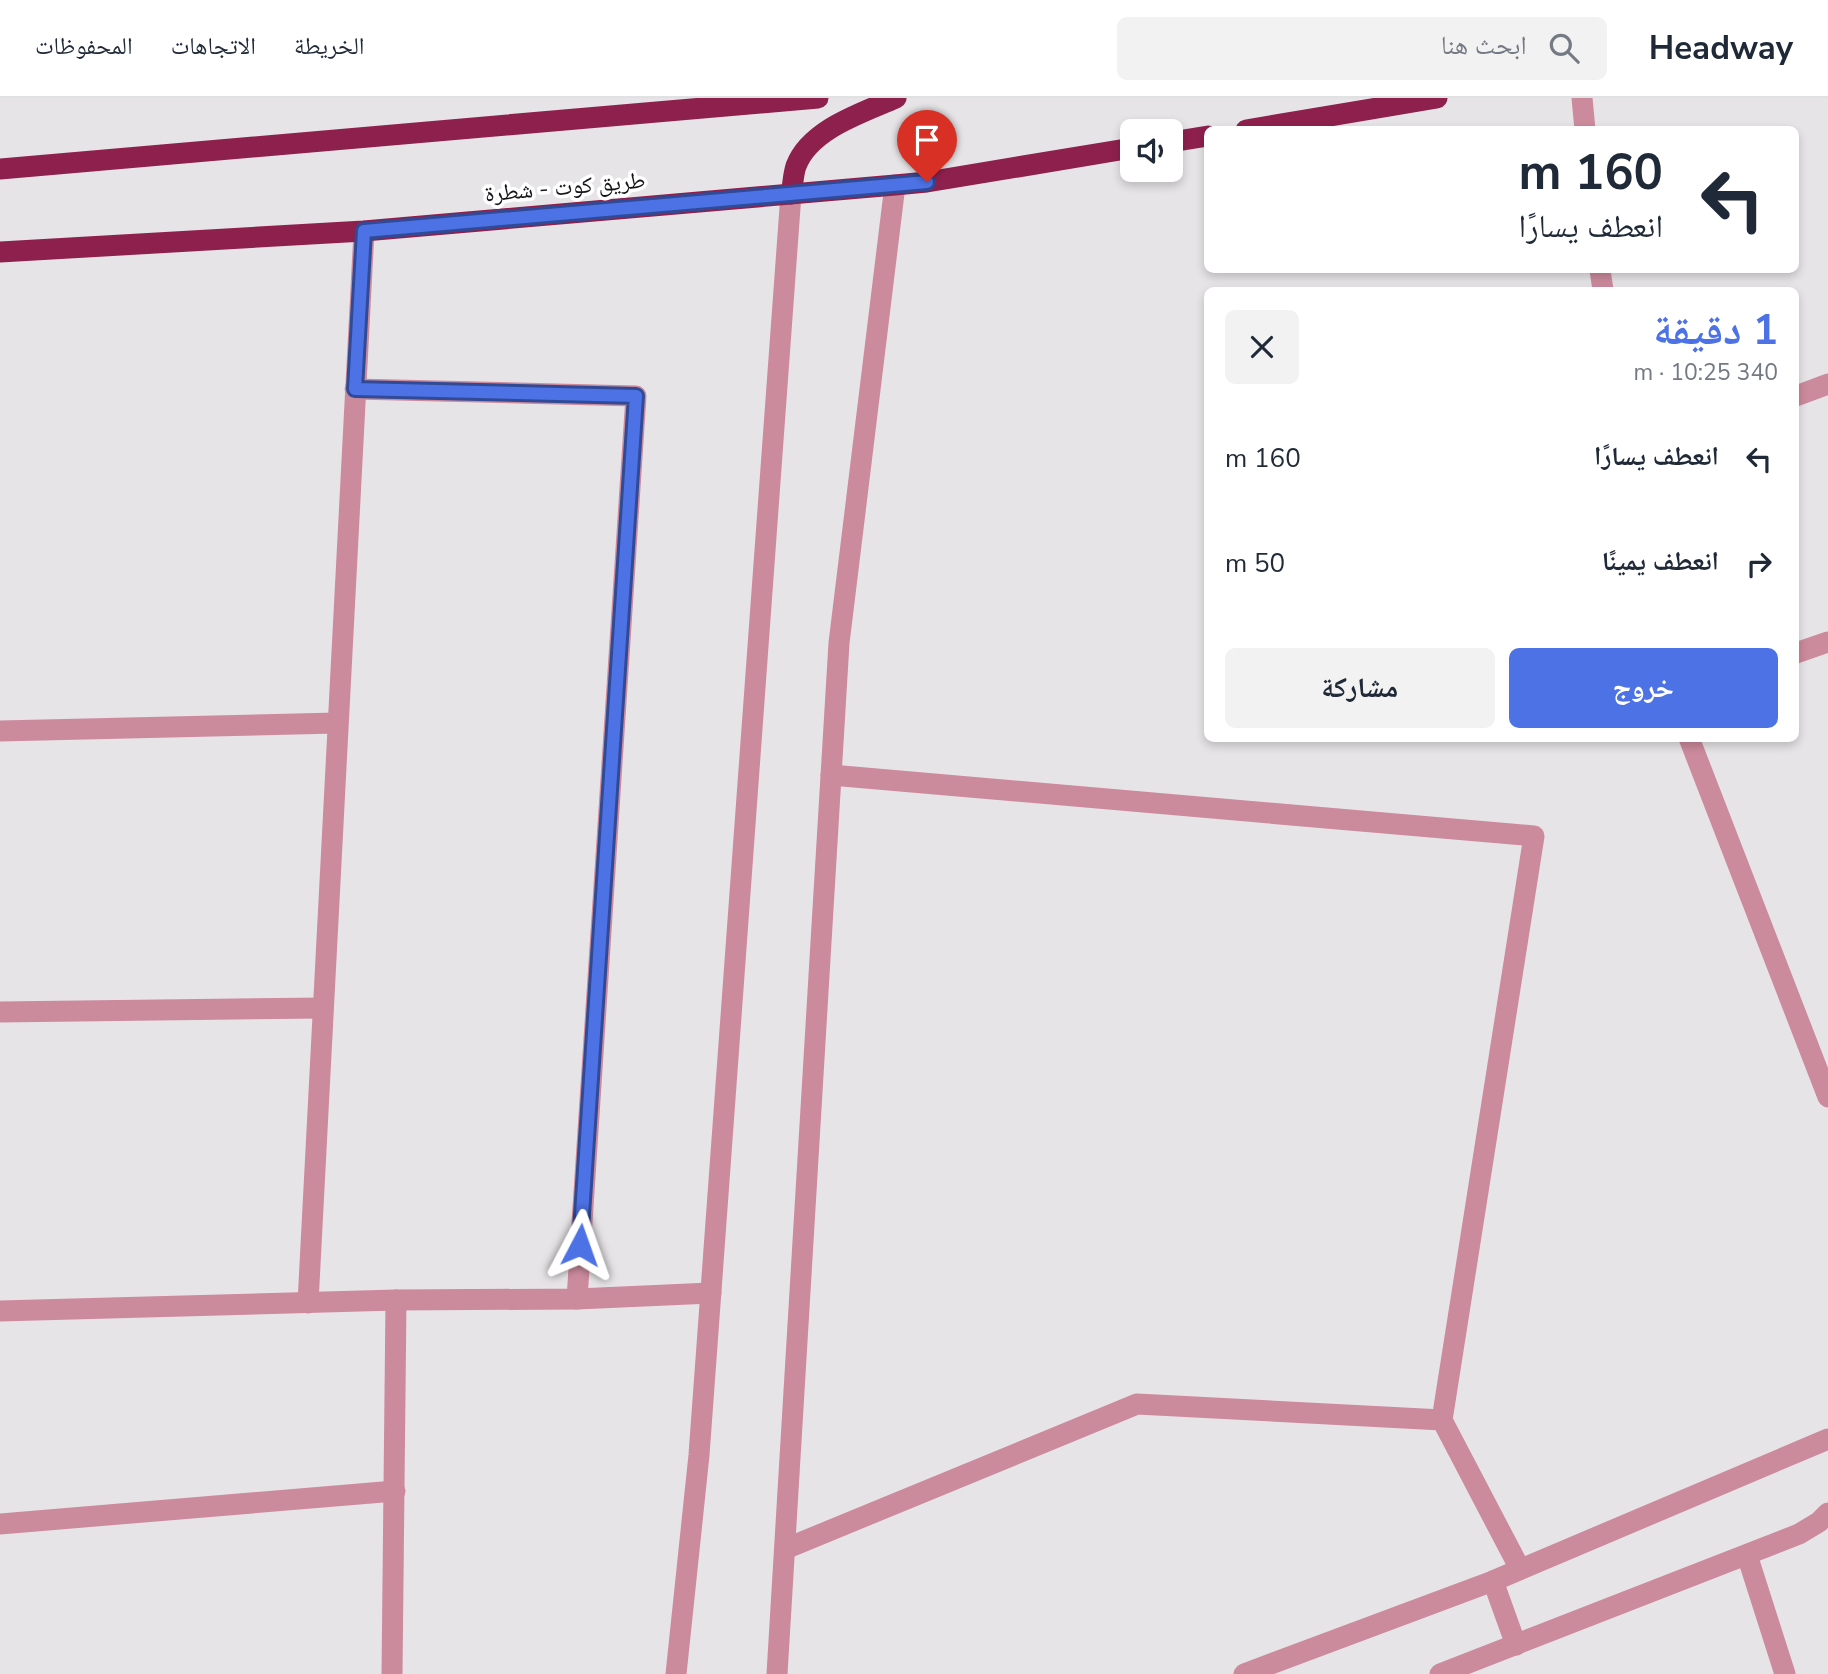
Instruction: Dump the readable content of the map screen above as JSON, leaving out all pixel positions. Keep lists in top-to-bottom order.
{
  "streets": {
    "highway": ["طريق كوت - شطرة"]
  },
  "page": {
    "header": "Headway",
    "search": "ابحث هنا",
    "nav": ["الخريطة", "الاتجاهات", "المحفوظات"],
    "turn": ["160 m", "انعطف يسارًا"],
    "heading": ["1 دقيقة", "340 m · 10:25"],
    "list": [
      {
        "name": "انعطف يسارًا",
        "value": "160 m"
      },
      {
        "name": "انعطف يمينًا",
        "value": "50 m"
      }
    ],
    "buttons": ["خروج", "مشاركة"]
  }
}
